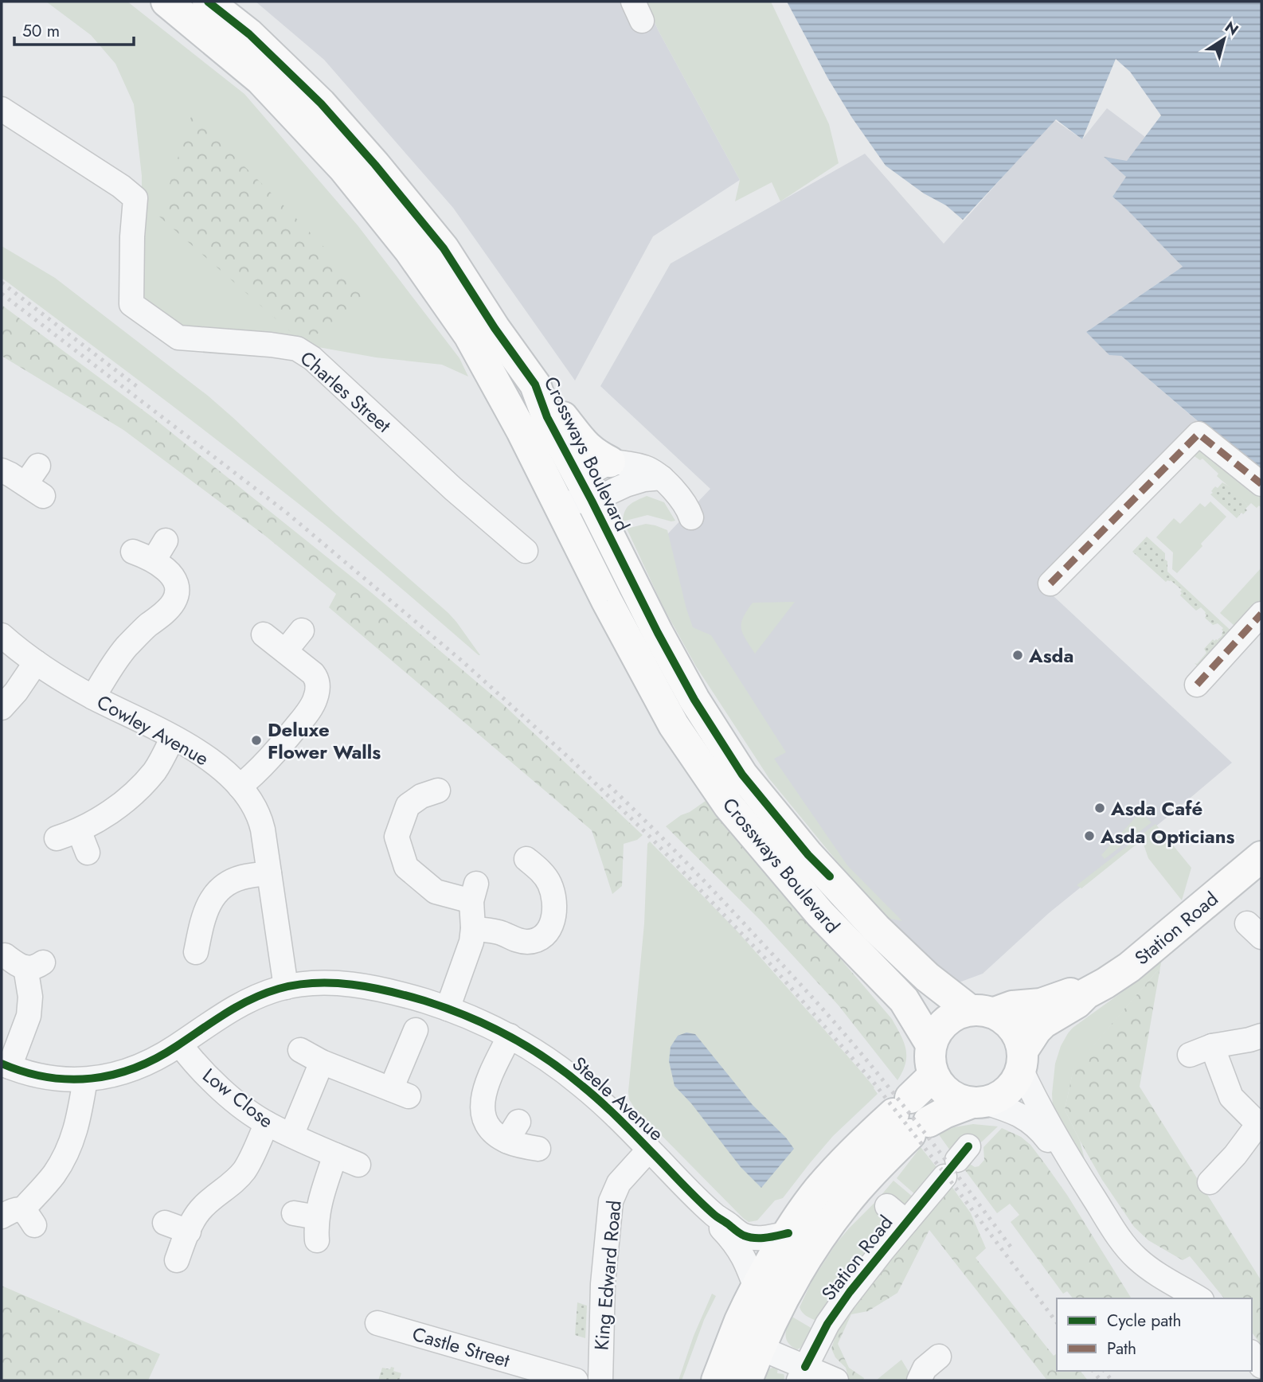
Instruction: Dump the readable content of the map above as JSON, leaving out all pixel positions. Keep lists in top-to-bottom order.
{
  "streets": {
    "main road": ["Crossways Boulevard", "Station Road"],
    "street": [
      "Charles Street",
      "Cowley Avenue",
      "Low Close",
      "Steele Avenue",
      "King Edward Road",
      "Castle Street"
    ]
  },
  "crossings": [
    ["Crossways Boulevard", "Station Road"],
    ["Cowley Avenue", "Steele Avenue"],
    ["Low Close", "Steele Avenue"],
    ["Steele Avenue", "King Edward Road"]
  ],
  "places": [
    "Asda",
    "Deluxe Flower Walls",
    "Asda Café",
    "Asda Opticians"
  ],
  "legend": ["Cycle path", "Path"],
  "scale_bar": "50 m",
  "north": "top right"
}
